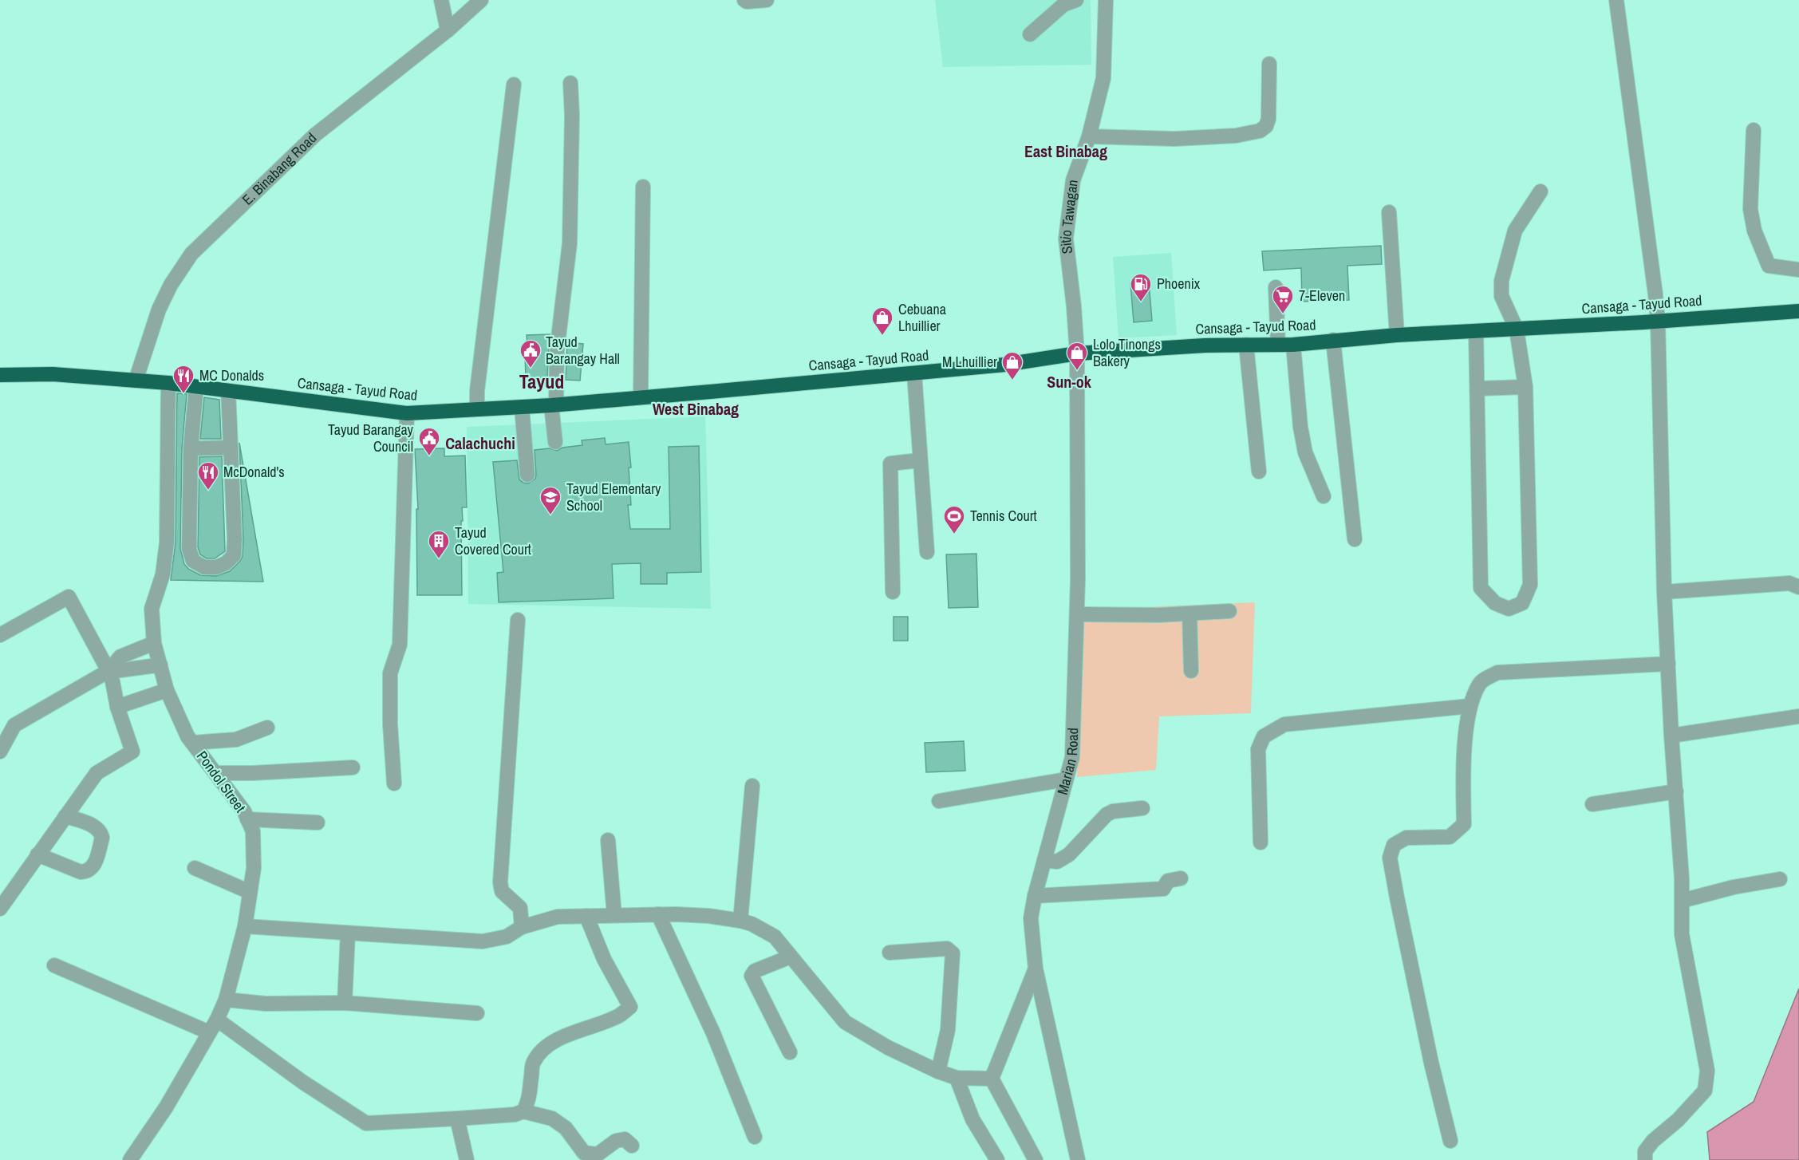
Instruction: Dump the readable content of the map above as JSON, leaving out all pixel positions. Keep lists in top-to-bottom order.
{
  "streets": {
    "highway": ["Cansaga - Tayud Road"],
    "street": [
      "E. Binabang Road",
      "Sitio Tawagan",
      "Marian Road",
      "Pondol Street"
    ]
  },
  "crossings": [
    ["E. Binabang Road", "Cansaga - Tayud Road"],
    ["Sitio Tawagan", "Cansaga - Tayud Road"],
    ["Sitio Tawagan", "Marian Road"],
    ["Cansaga - Tayud Road", "Marian Road"],
    ["Cansaga - Tayud Road", "Pondol Street"]
  ],
  "districts": [
    "East Binabag",
    "Tayud",
    "Sun-ok",
    "West Binabag",
    "Calachuchi"
  ],
  "places": {
    "fuel station": ["Phoenix"],
    "supermarket": ["7-Eleven"],
    "shop": ["Cebuana Lhuillier", "Lolo Tinongs Bakery", "M Lhuillier"],
    "public building": ["Tayud Barangay Hall", "Tayud Barangay Council"],
    "restaurant": ["MC Donalds", "McDonald's"],
    "school or university": ["Tayud Elementary School"],
    "sports": ["Tennis Court"],
    "building": ["Tayud Covered Court"]
  }
}
